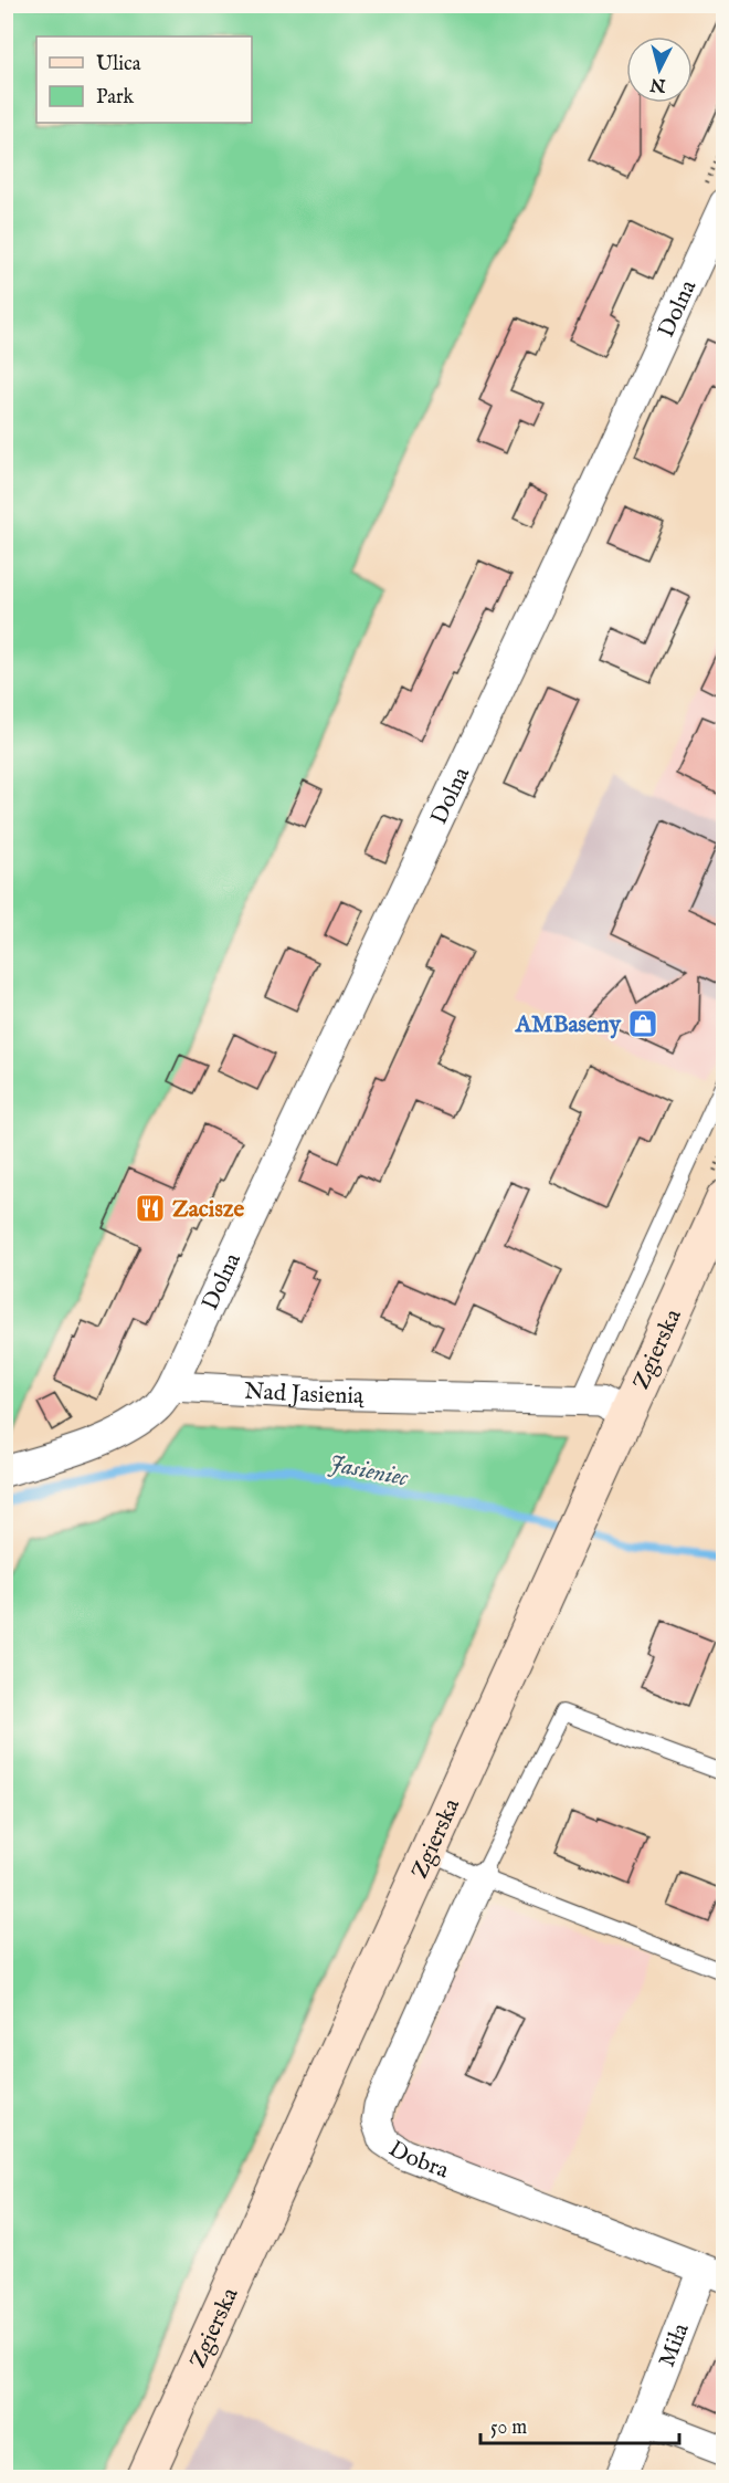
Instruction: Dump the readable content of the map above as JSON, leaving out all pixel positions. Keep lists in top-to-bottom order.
{
  "streets": {
    "main road": ["Zgierska"],
    "street": [
      "Dolna",
      "Nad Jasienią",
      "Dobra",
      "Miła"
    ]
  },
  "crossings": [
    ["Dolna", "Nad Jasienią"],
    ["Zgierska", "Nad Jasienią"],
    ["Dobra", "Miła"]
  ],
  "water": ["Jasieniec"],
  "places": {
    "shop": ["AMBaseny"],
    "restaurant": ["Zacisze"]
  },
  "legend": ["Ulica", "Park"],
  "scale_bar": "50 m",
  "north": "bottom"
}
